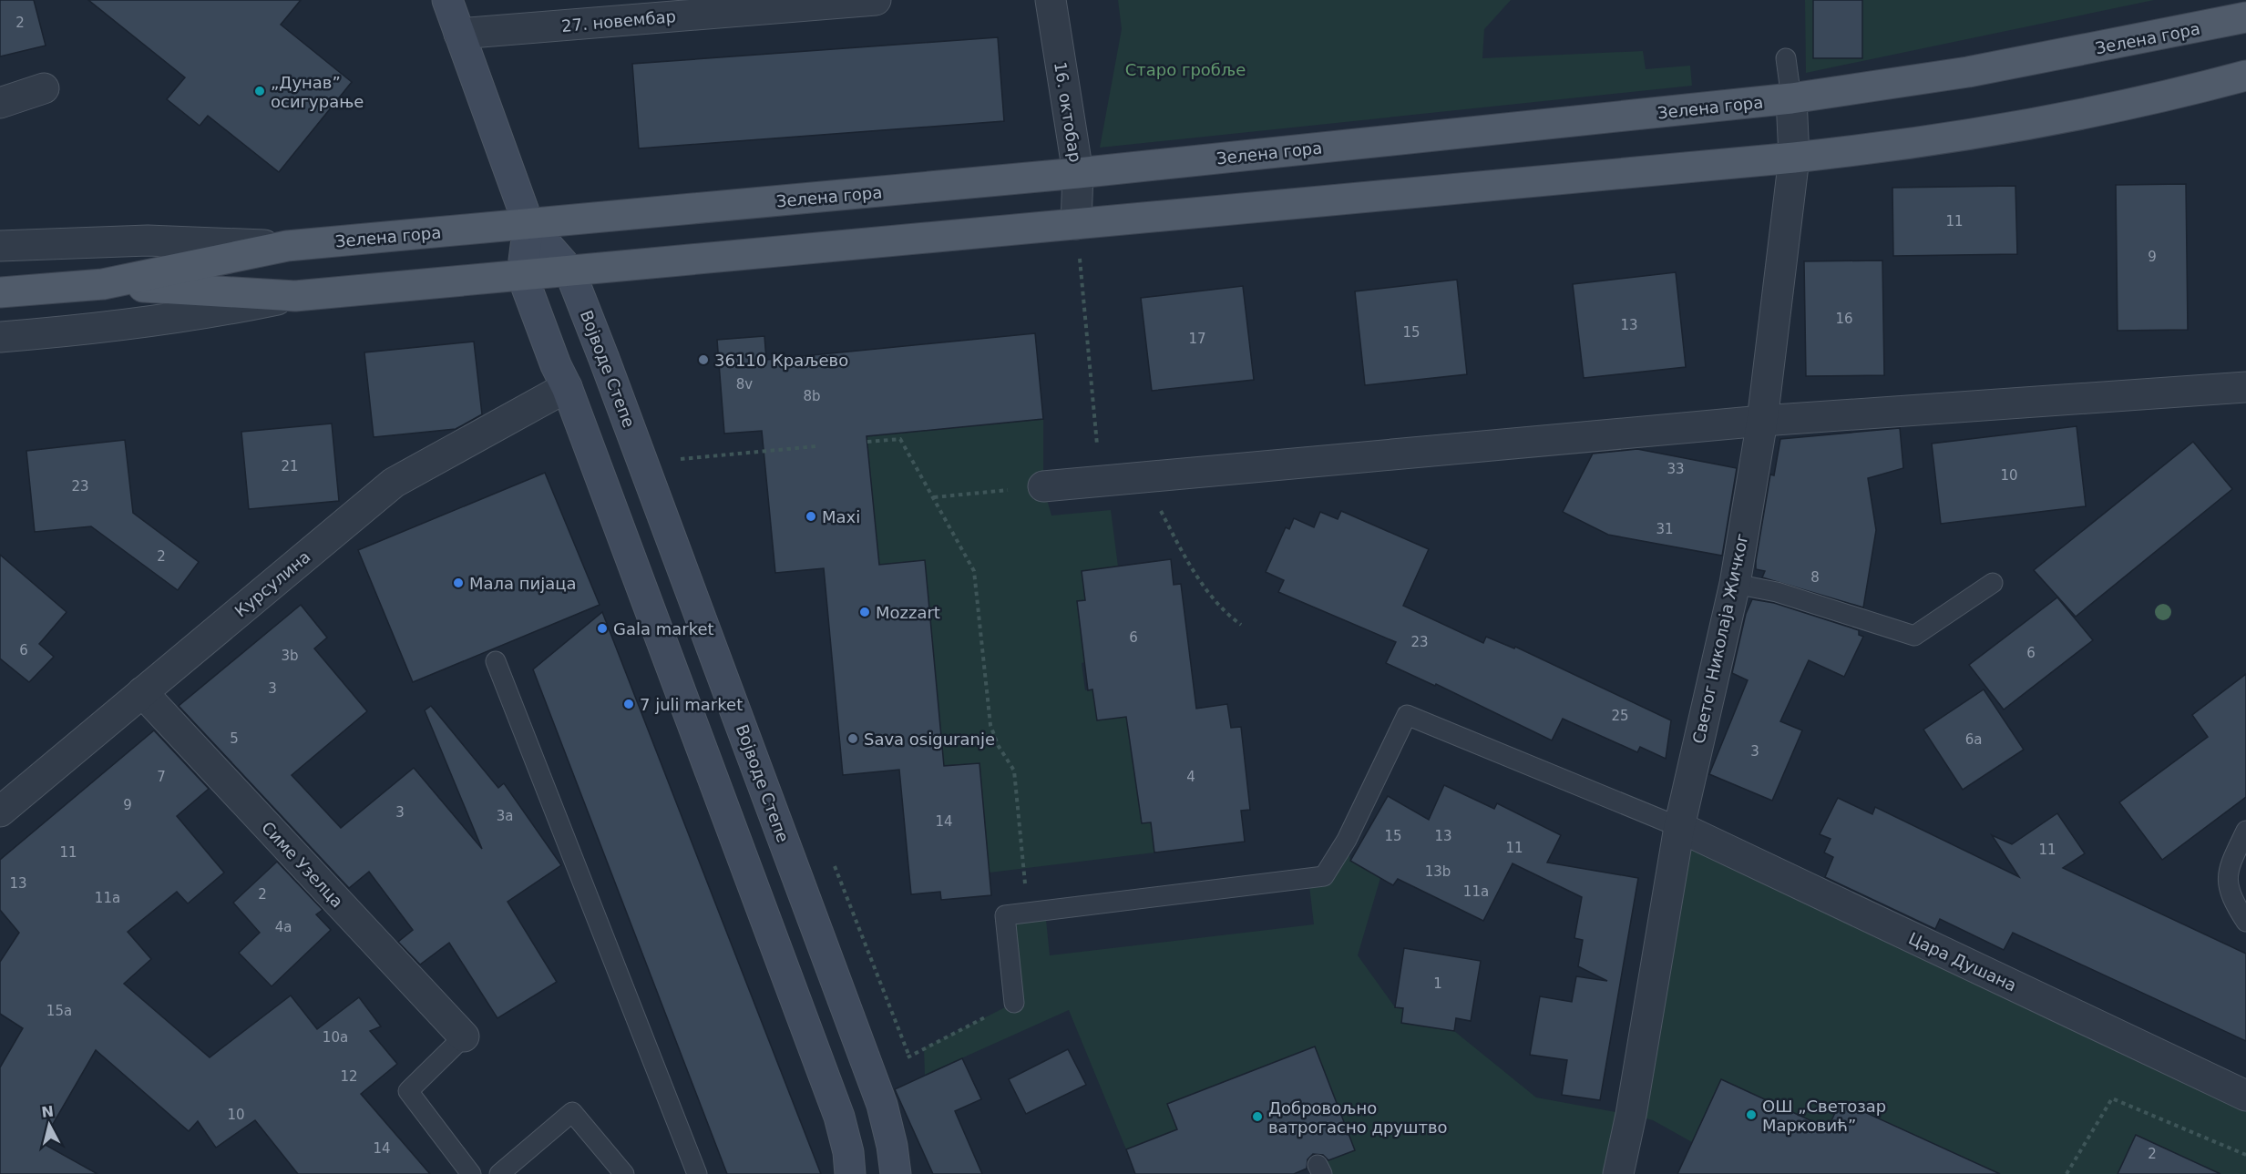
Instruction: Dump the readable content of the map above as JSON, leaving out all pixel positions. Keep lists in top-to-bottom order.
{
  "streets": {
    "main road": ["Зелена гора"],
    "street": [
      "27. новембар",
      "16. октобар",
      "Војводе Степе",
      "Курсулина",
      "Светог Николаја Жичког",
      "Симе Узелца",
      "Цара Душана"
    ]
  },
  "crossings": [
    ["27. новембар", "Војводе Степе"],
    ["Зелена гора", "16. октобар"],
    ["Зелена гора", "Војводе Степе"],
    ["Зелена гора", "Светог Николаја Жичког"],
    ["Војводе Степе", "Курсулина"],
    ["Курсулина", "Симе Узелца"],
    ["Светог Николаја Жичког", "Цара Душана"]
  ],
  "parks": ["Старо гробље"],
  "places": [
    "„Дунав” осигурање",
    "36110 Краљево",
    "Maxi",
    "Мала пијаца",
    "Mozzart",
    "Gala market",
    "7 juli market",
    "Sava osiguranje",
    "ОШ „Светозар Марковић”",
    "Добровољно ватрогасно друштво"
  ],
  "house_numbers": [
    "2",
    "11",
    "9",
    "16",
    "13",
    "15",
    "17",
    "8v",
    "8b",
    "21",
    "33",
    "10",
    "23",
    "31",
    "2",
    "8",
    "6",
    "23",
    "6",
    "6",
    "3b",
    "3",
    "25",
    "5",
    "6a",
    "3",
    "7",
    "4",
    "9",
    "3",
    "3a",
    "14",
    "15",
    "13",
    "11",
    "11",
    "11",
    "13b",
    "13",
    "11a",
    "2",
    "11a",
    "4a",
    "1",
    "15a",
    "10a",
    "12",
    "10",
    "14",
    "2"
  ],
  "north": "top"
}
